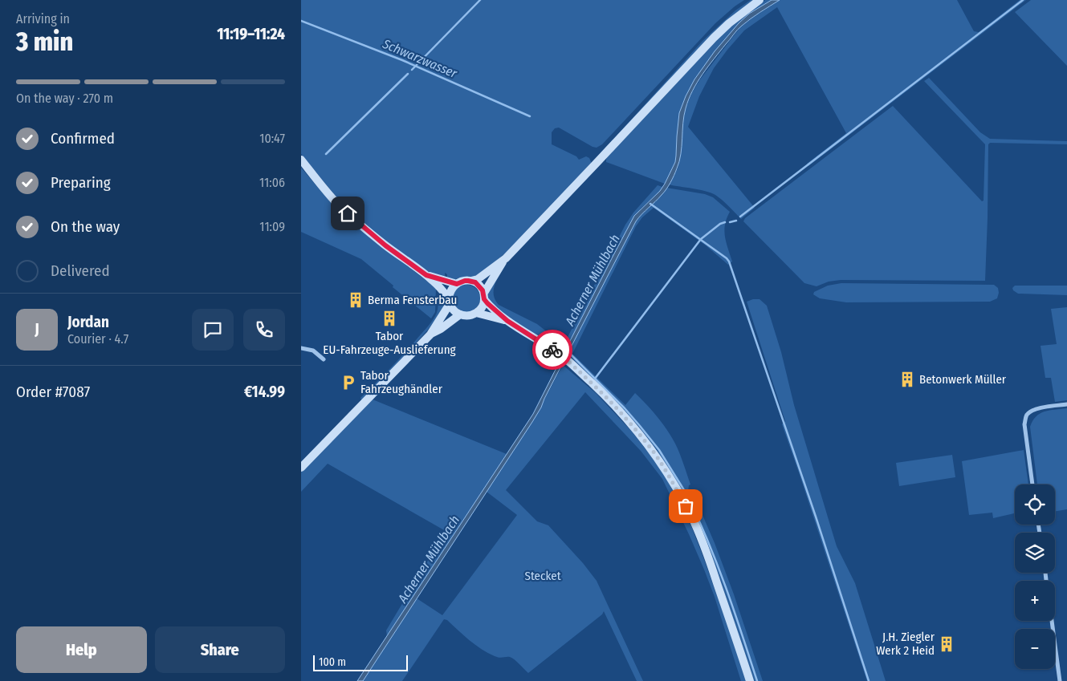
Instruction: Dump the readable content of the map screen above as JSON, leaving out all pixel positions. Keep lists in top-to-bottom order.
{
  "water": ["Schwarzwasser", "Acherner Mühlbach"],
  "parks": ["Stecket"],
  "places": {
    "building": [
      "Berma Fensterbau",
      "Tabor EU-Fahrzeuge-Auslieferung",
      "Betonwerk Müller",
      "J.H. Ziegler Werk 2 Heid"
    ],
    "parking": ["Tabor Fahrzeughändler"]
  },
  "scale_bar": "100 m",
  "page": {
    "heading": ["3 min", "Arriving in", "11:19–11:24"],
    "panel": [
      "Jordan",
      "Courier · 4.7",
      "Order #7087",
      "€14.99"
    ],
    "bar": "On the way · 270 m",
    "list": [
      ["Confirmed", "10:47"],
      ["Preparing", "11:06"],
      ["On the way", "11:09"],
      "Delivered"
    ],
    "round": "J",
    "map_buttons": ["+", "−"],
    "buttons": ["Help", "Share"],
    "scale": "100 m"
  }
}
